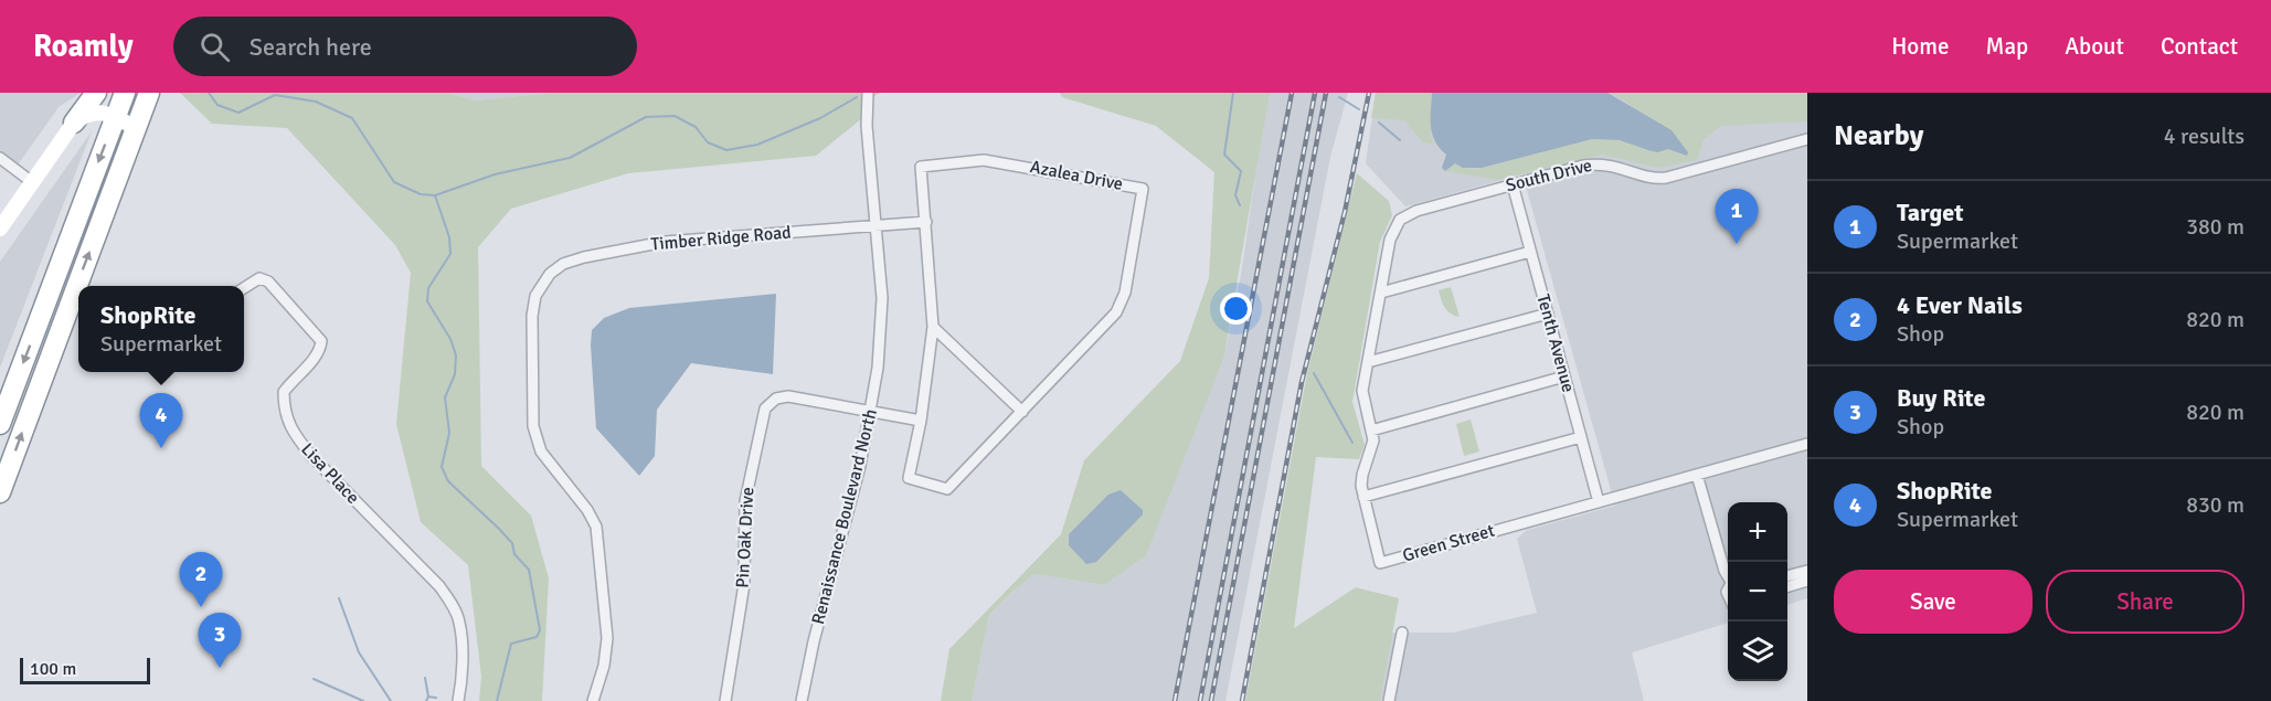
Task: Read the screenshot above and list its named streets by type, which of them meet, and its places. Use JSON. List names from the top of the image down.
{
  "streets": {
    "street": [
      "Azalea Drive",
      "South Drive",
      "Timber Ridge Road",
      "Tenth Avenue",
      "Lisa Place",
      "Renaissance Boulevard North",
      "Pin Oak Drive",
      "Green Street"
    ]
  },
  "crossings": [
    ["South Drive", "Tenth Avenue"],
    ["South Drive", "Green Street"],
    ["Timber Ridge Road", "Renaissance Boulevard North"],
    ["Tenth Avenue", "Green Street"],
    ["Renaissance Boulevard North", "Pin Oak Drive"]
  ],
  "scale_bar": "100 m",
  "page": {
    "header": "Roamly",
    "search": "Search here",
    "nav": [
      "Home",
      "Map",
      "About",
      "Contact"
    ],
    "heading": ["Nearby", "4 results"],
    "list": [
      {
        "mark": "1",
        "name": "Target",
        "note": "Supermarket",
        "value": "380 m"
      },
      {
        "mark": "2",
        "name": "4 Ever Nails",
        "note": "Shop",
        "value": "820 m"
      },
      {
        "mark": "3",
        "name": "Buy Rite",
        "note": "Shop",
        "value": "820 m"
      },
      {
        "mark": "4",
        "name": "ShopRite",
        "note": "Supermarket",
        "value": "830 m"
      }
    ],
    "pins": [
      "1",
      "4",
      "2",
      "3"
    ],
    "popup": ["ShopRite", "Supermarket"],
    "map_buttons": ["+", "−"],
    "buttons": ["Save", "Share"],
    "scale": "100 m"
  }
}
